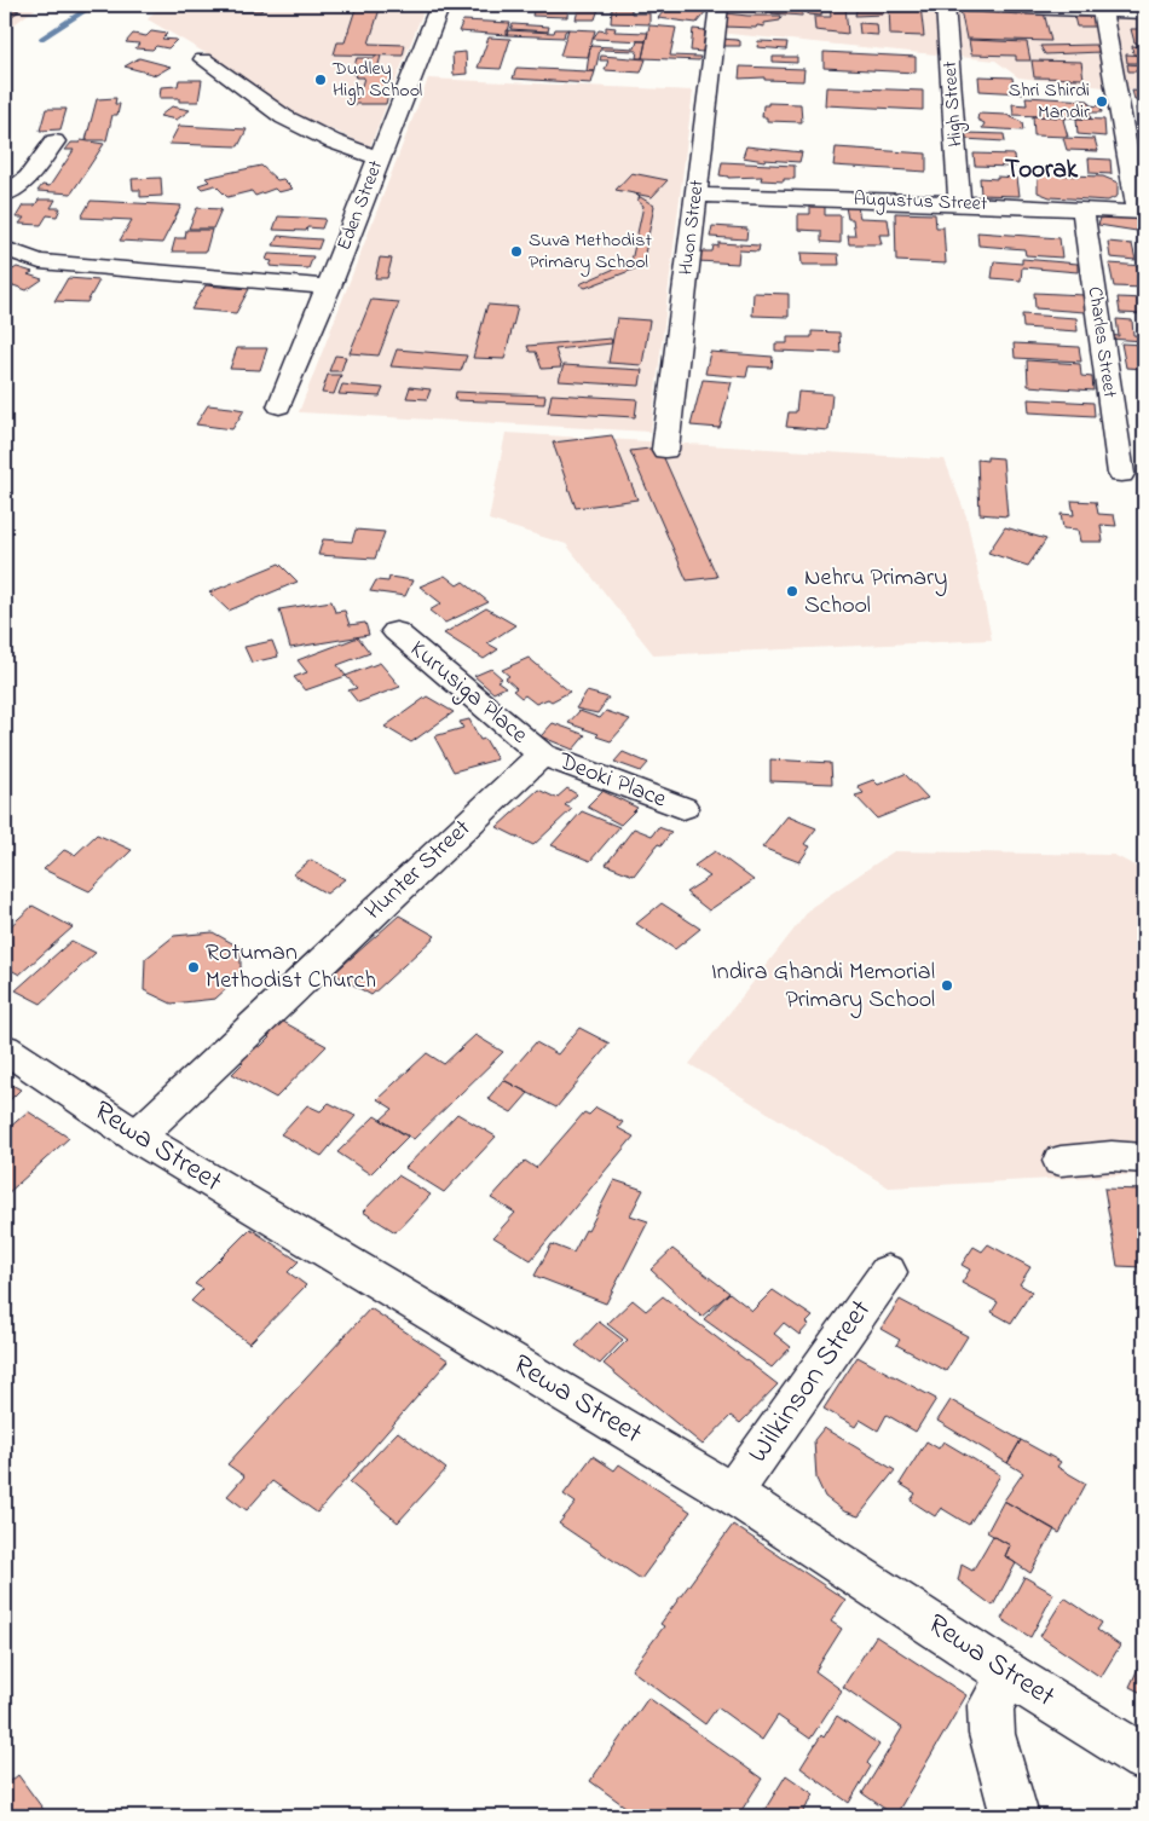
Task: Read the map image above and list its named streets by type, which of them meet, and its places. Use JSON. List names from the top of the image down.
{
  "streets": {
    "street": [
      "High Street",
      "Augustus Street",
      "Eden Street",
      "Huon Street",
      "Charles Street",
      "Kurusiga Place",
      "Deoki Place",
      "Hunter Street",
      "Rewa Street",
      "Wilkinson Street"
    ]
  },
  "crossings": [
    ["High Street", "Augustus Street"],
    ["Augustus Street", "Huon Street"],
    ["Augustus Street", "Charles Street"],
    ["Kurusiga Place", "Deoki Place"],
    ["Kurusiga Place", "Hunter Street"],
    ["Deoki Place", "Hunter Street"],
    ["Hunter Street", "Rewa Street"],
    ["Rewa Street", "Wilkinson Street"]
  ],
  "districts": ["Toorak"],
  "places": [
    "Dudley High School",
    "Shri Shirdi Mandir",
    "Suva Methodist Primary School",
    "Nehru Primary School",
    "Rotuman Methodist Church",
    "Indira Ghandi Memorial Primary School"
  ]
}
